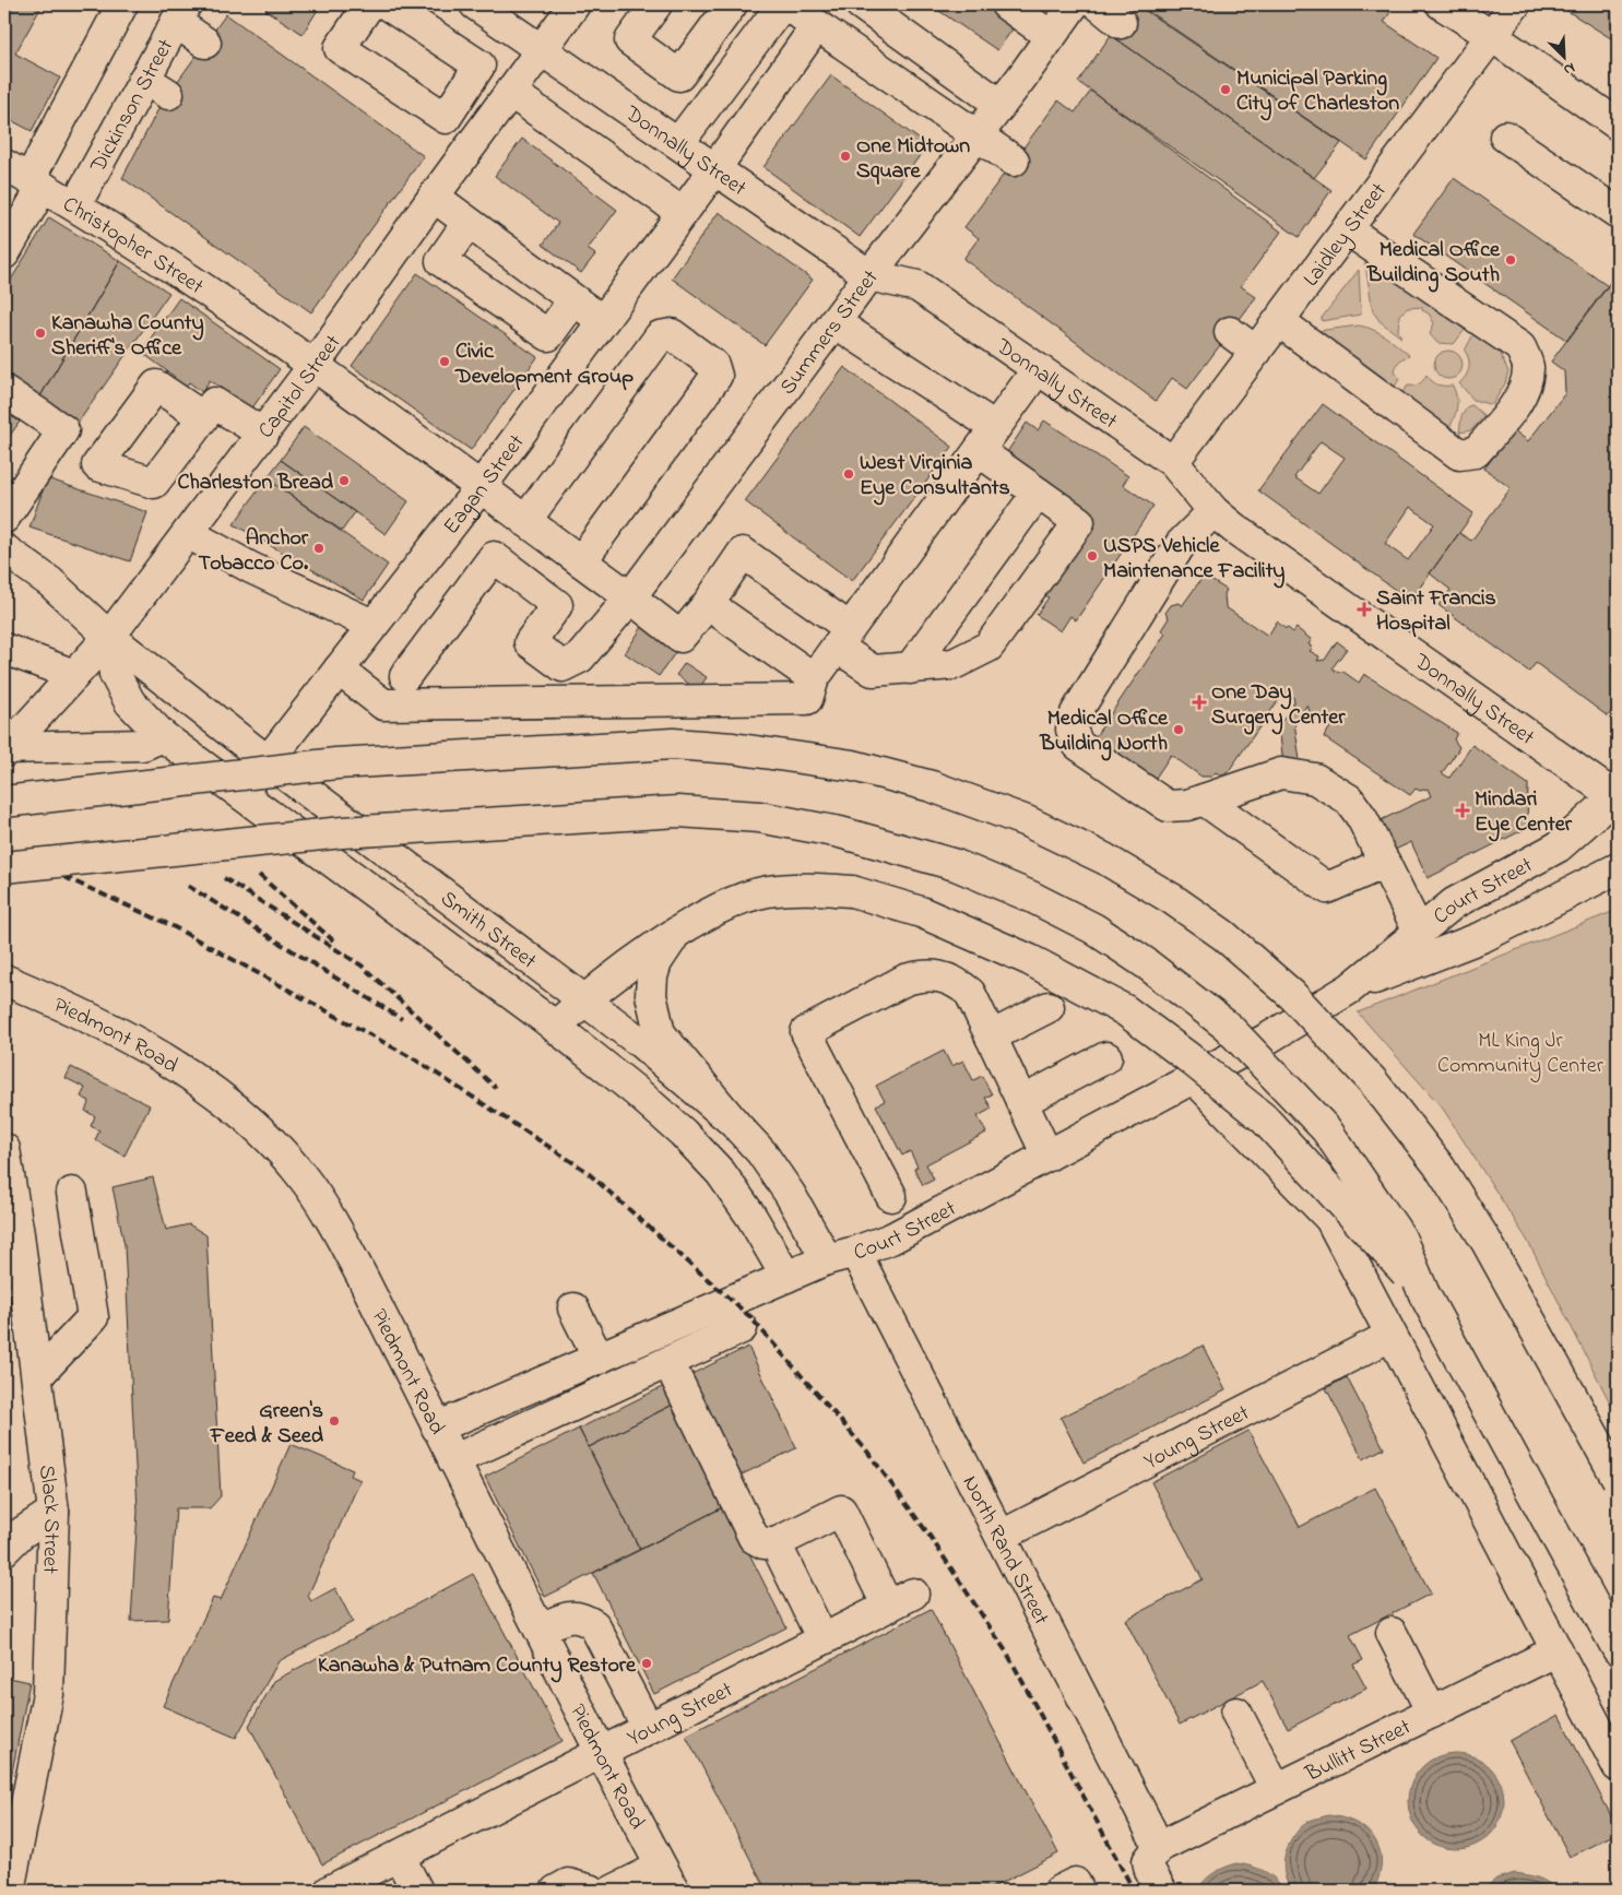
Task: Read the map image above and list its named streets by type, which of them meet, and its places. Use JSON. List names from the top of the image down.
{
  "streets": {
    "main road": [
      "Dickinson Street",
      "Donnally Street",
      "Laidley Street",
      "Christopher Street",
      "Summers Street",
      "Capitol Street",
      "Eagan Street",
      "Court Street",
      "Smith Street",
      "Piedmont Road",
      "Young Street",
      "Slack Street",
      "North Rand Street",
      "Bullitt Street"
    ]
  },
  "crossings": [
    ["Dickinson Street", "Christopher Street"],
    ["Donnally Street", "Laidley Street"],
    ["Donnally Street", "Summers Street"],
    ["Donnally Street", "Capitol Street"],
    ["Donnally Street", "Eagan Street"],
    ["Donnally Street", "Court Street"],
    ["Christopher Street", "Summers Street"],
    ["Christopher Street", "Capitol Street"],
    ["Christopher Street", "Eagan Street"],
    ["Capitol Street", "Smith Street"],
    ["Eagan Street", "Smith Street"],
    ["Court Street", "Smith Street"],
    ["Court Street", "Piedmont Road"],
    ["Court Street", "North Rand Street"],
    ["Piedmont Road", "Young Street"],
    ["Young Street", "North Rand Street"],
    ["North Rand Street", "Bullitt Street"]
  ],
  "parks": ["ML King Jr Community Center"],
  "places": {
    "other": [
      "Municipal Parking City of Charleston",
      "One Midtown Square",
      "Medical Office Building South",
      "Kanawha County Sheriff's Office",
      "Civic Development Group",
      "West Virginia Eye Consultants",
      "Charleston Bread",
      "Anchor Tobacco Co.",
      "USPS Vehicle Maintenance Facility",
      "Medical Office Building North",
      "Green's Feed & Seed",
      "Kanawha & Putnam County Restore"
    ],
    "health": ["Saint Francis Hospital", "One Day Surgery Center", "Mindari Eye Center"]
  },
  "north": "bottom right"
}
